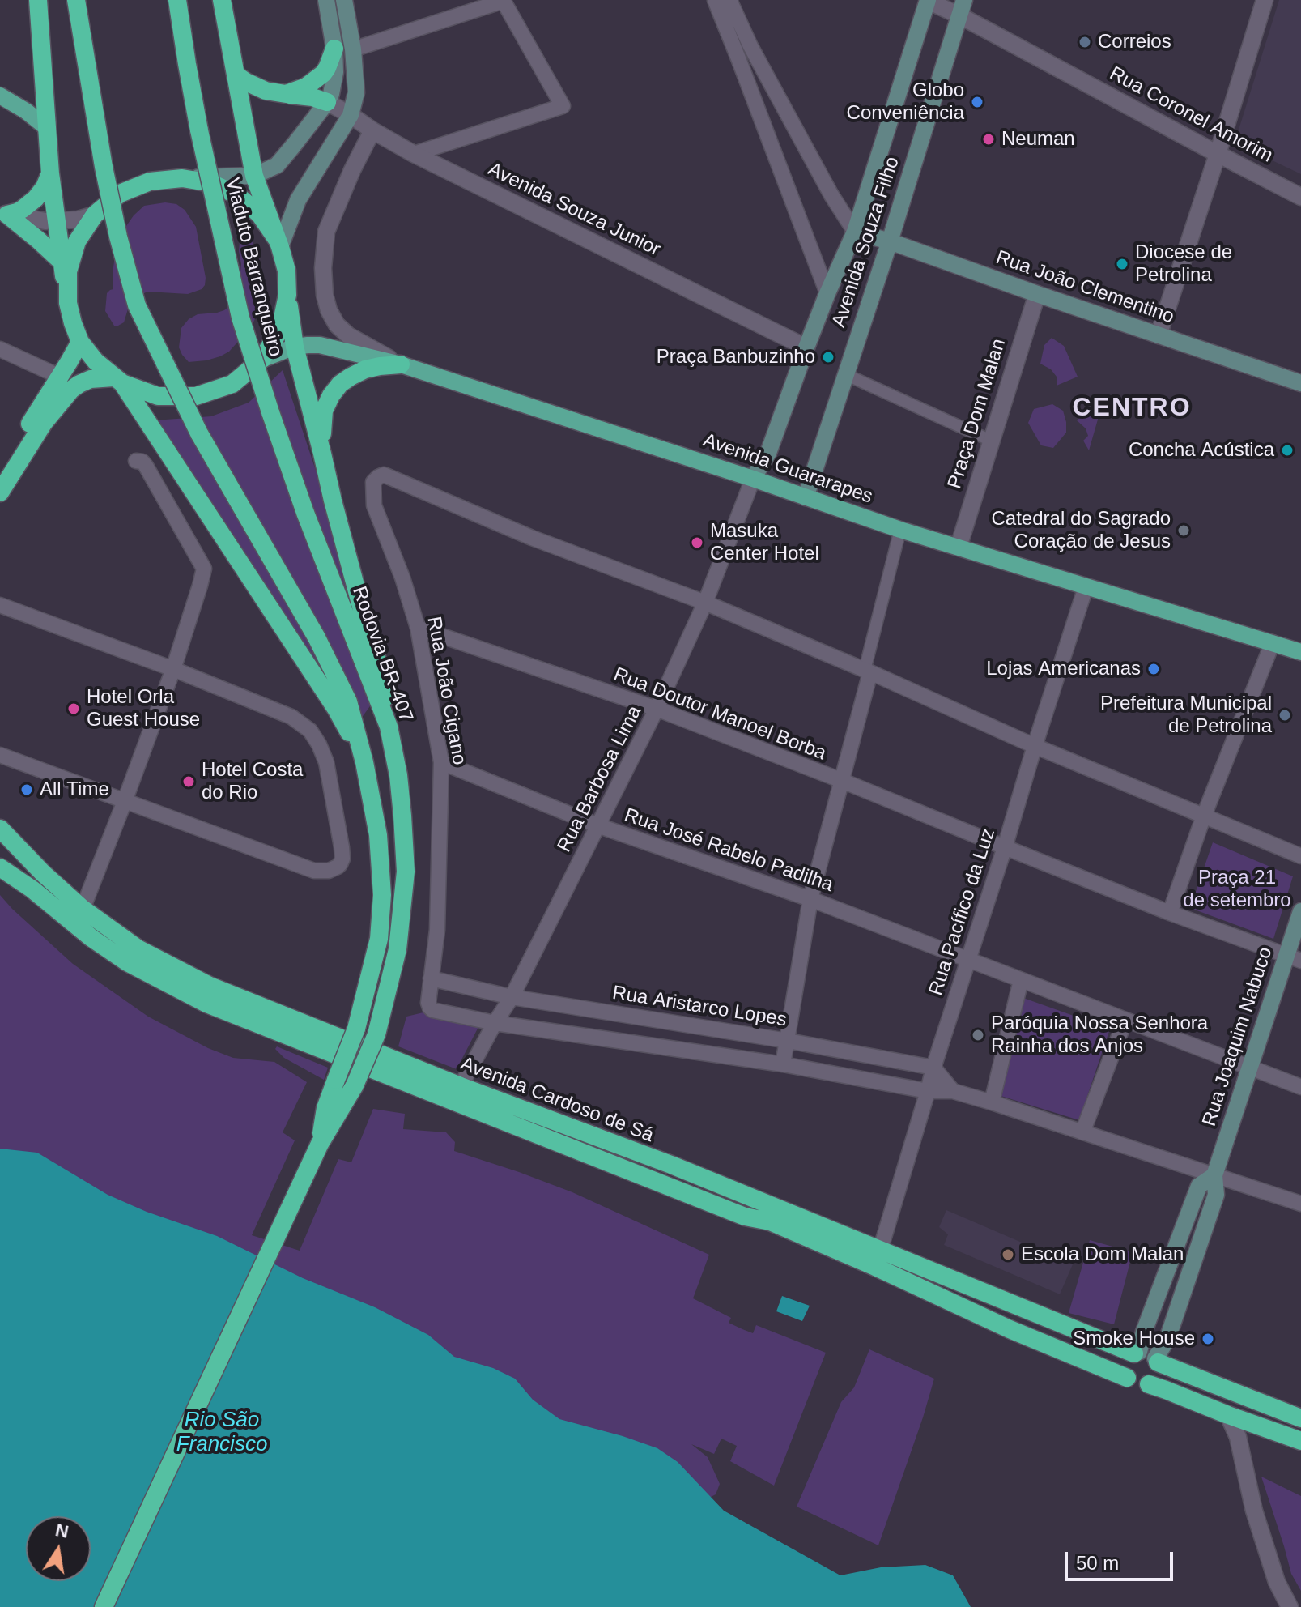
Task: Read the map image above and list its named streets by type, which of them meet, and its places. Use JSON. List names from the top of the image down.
{
  "streets": {
    "highway": ["Viaduto Barranqueiro", "Rodovia BR-407", "Avenida Cardoso de Sá"],
    "main road": [
      "Avenida Souza Filho",
      "Rua João Clementino",
      "Avenida Guararapes",
      "Rua Joaquim Nabuco"
    ],
    "street": [
      "Rua Coronel Amorim",
      "Avenida Souza Junior",
      "Praça Dom Malan",
      "Rua João Cigano",
      "Rua Doutor Manoel Borba",
      "Rua Barbosa Lima",
      "Rua José Rabelo Padilha",
      "Rua Pacífico da Luz",
      "Rua Aristarco Lopes"
    ]
  },
  "crossings": [
    ["Rua Coronel Amorim", "Avenida Souza Filho"],
    ["Avenida Souza Junior", "Avenida Souza Filho"],
    ["Avenida Souza Filho", "Rua João Clementino"],
    ["Avenida Souza Filho", "Avenida Guararapes"],
    ["Avenida Souza Filho", "Rua Barbosa Lima"],
    ["Viaduto Barranqueiro", "Rodovia BR-407"],
    ["Rua João Clementino", "Praça Dom Malan"],
    ["Praça Dom Malan", "Avenida Guararapes"],
    ["Avenida Guararapes", "Rua Barbosa Lima"],
    ["Avenida Guararapes", "Rua Pacífico da Luz"],
    ["Rua João Cigano", "Rua Doutor Manoel Borba"],
    ["Rua João Cigano", "Rua Barbosa Lima"],
    ["Rua João Cigano", "Rua José Rabelo Padilha"],
    ["Rua João Cigano", "Rua Aristarco Lopes"],
    ["Rua Doutor Manoel Borba", "Rua Barbosa Lima"],
    ["Rua Doutor Manoel Borba", "Rua Pacífico da Luz"],
    ["Rua Doutor Manoel Borba", "Rua Joaquim Nabuco"],
    ["Rua Barbosa Lima", "Rua José Rabelo Padilha"],
    ["Rua Barbosa Lima", "Rua Aristarco Lopes"],
    ["Rua Barbosa Lima", "Avenida Cardoso de Sá"],
    ["Rua José Rabelo Padilha", "Rua Pacífico da Luz"],
    ["Rua José Rabelo Padilha", "Rua Joaquim Nabuco"],
    ["Rua Pacífico da Luz", "Rua Aristarco Lopes"],
    ["Rua Pacífico da Luz", "Avenida Cardoso de Sá"],
    ["Rua Joaquim Nabuco", "Avenida Cardoso de Sá"]
  ],
  "districts": ["CENTRO"],
  "water": ["Rio São Francisco"],
  "parks": ["Praça 21 de setembro"],
  "places": [
    "Correios",
    "Globo Conveniência",
    "Neuman",
    "Diocese de Petrolina",
    "Praça Banbuzinho",
    "Concha Acústica",
    "Catedral do Sagrado Coração de Jesus",
    "Masuka Center Hotel",
    "Lojas Americanas",
    "Hotel Orla Guest House",
    "Prefeitura Municipal de Petrolina",
    "Hotel Costa do Rio",
    "All Time",
    "Paróquia Nossa Senhora Rainha dos Anjos",
    "Escola Dom Malan",
    "Smoke House"
  ],
  "scale_bar": "50 m",
  "north": "top"
}
